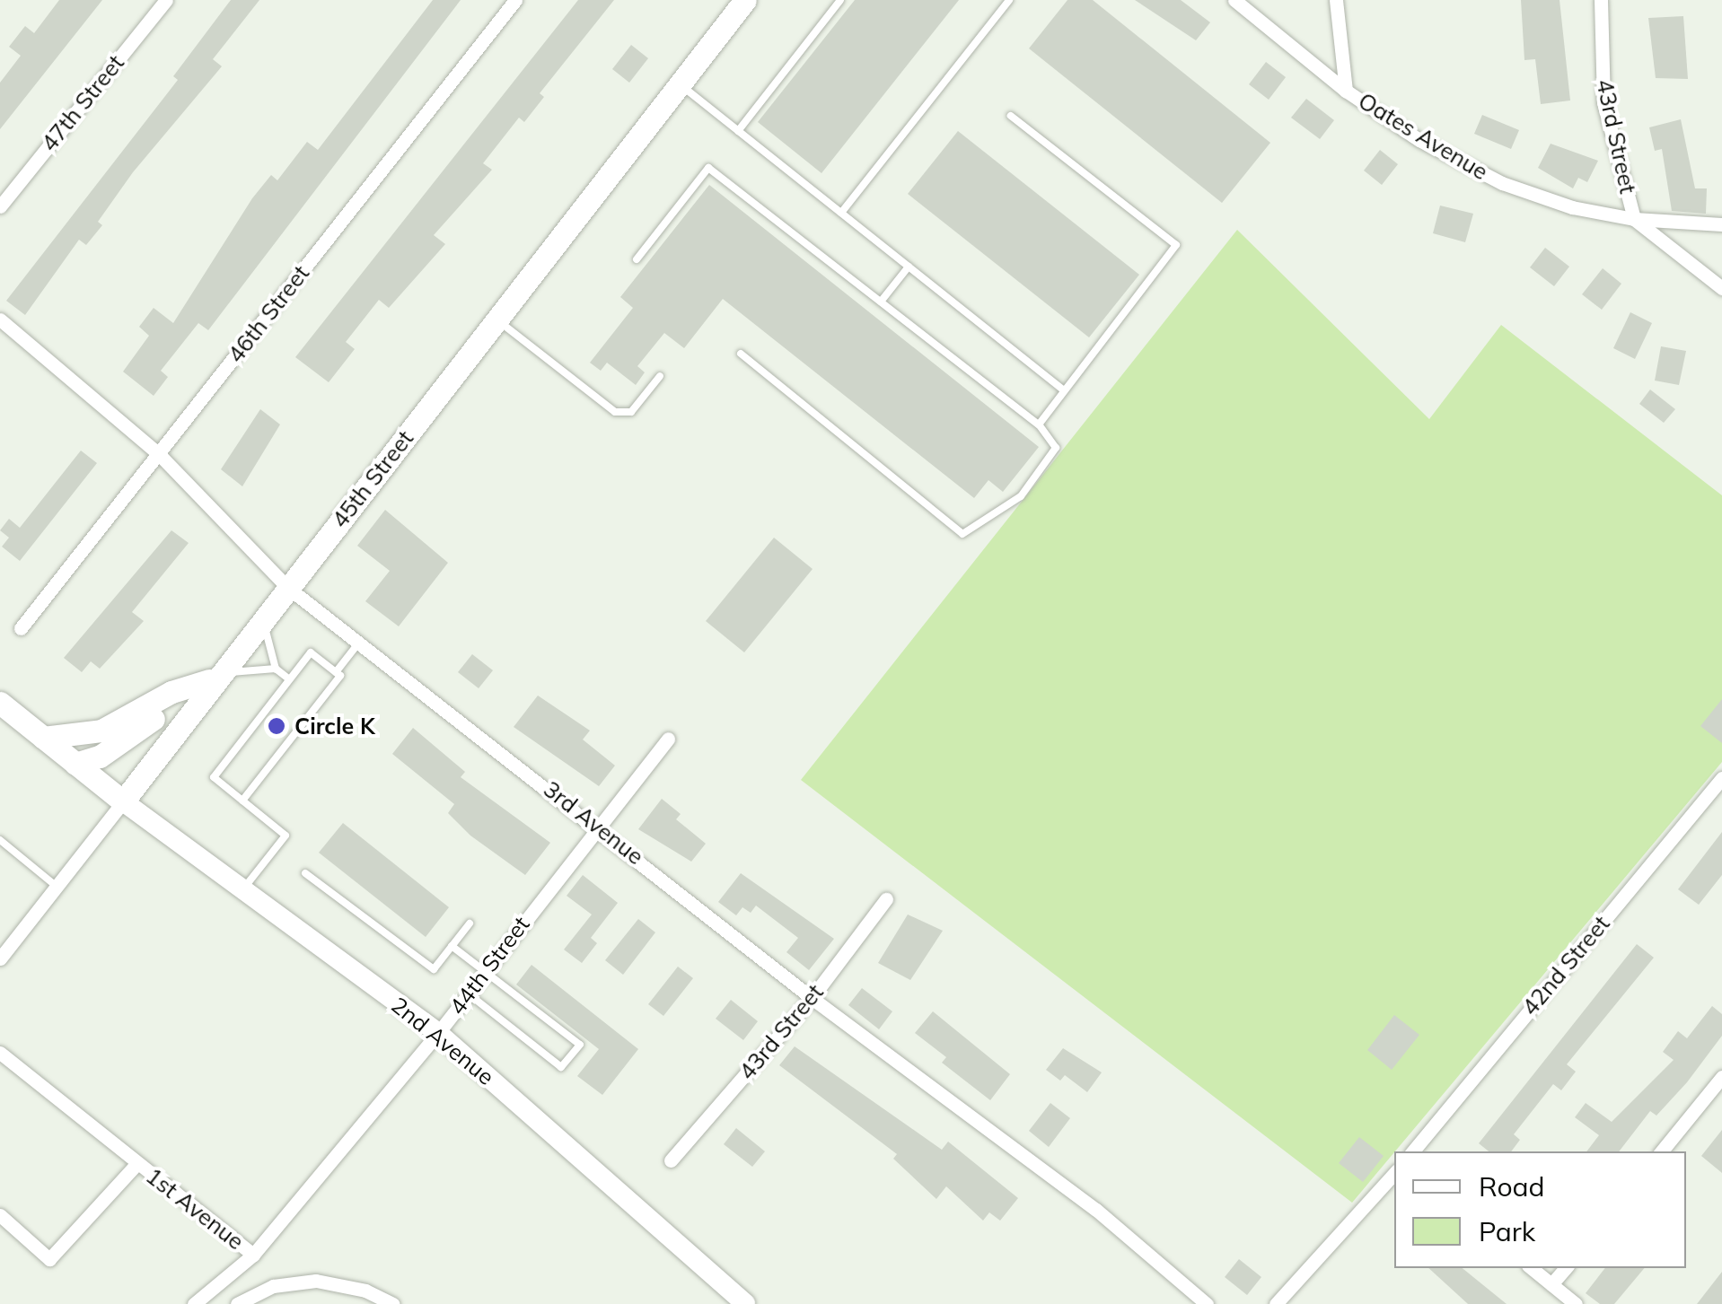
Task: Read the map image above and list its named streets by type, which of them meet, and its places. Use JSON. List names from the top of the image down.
{
  "streets": {
    "main road": ["45th Street", "2nd Avenue"],
    "street": [
      "47th Street",
      "Oates Avenue",
      "43rd Street",
      "46th Street",
      "3rd Avenue",
      "44th Street",
      "42nd Street",
      "1st Avenue"
    ]
  },
  "crossings": [
    ["Oates Avenue", "43rd Street"],
    ["43rd Street", "3rd Avenue"],
    ["46th Street", "3rd Avenue"],
    ["45th Street", "3rd Avenue"],
    ["45th Street", "2nd Avenue"],
    ["3rd Avenue", "44th Street"],
    ["44th Street", "2nd Avenue"],
    ["44th Street", "1st Avenue"]
  ],
  "places": ["Circle K"],
  "legend": ["Road", "Park"]
}
